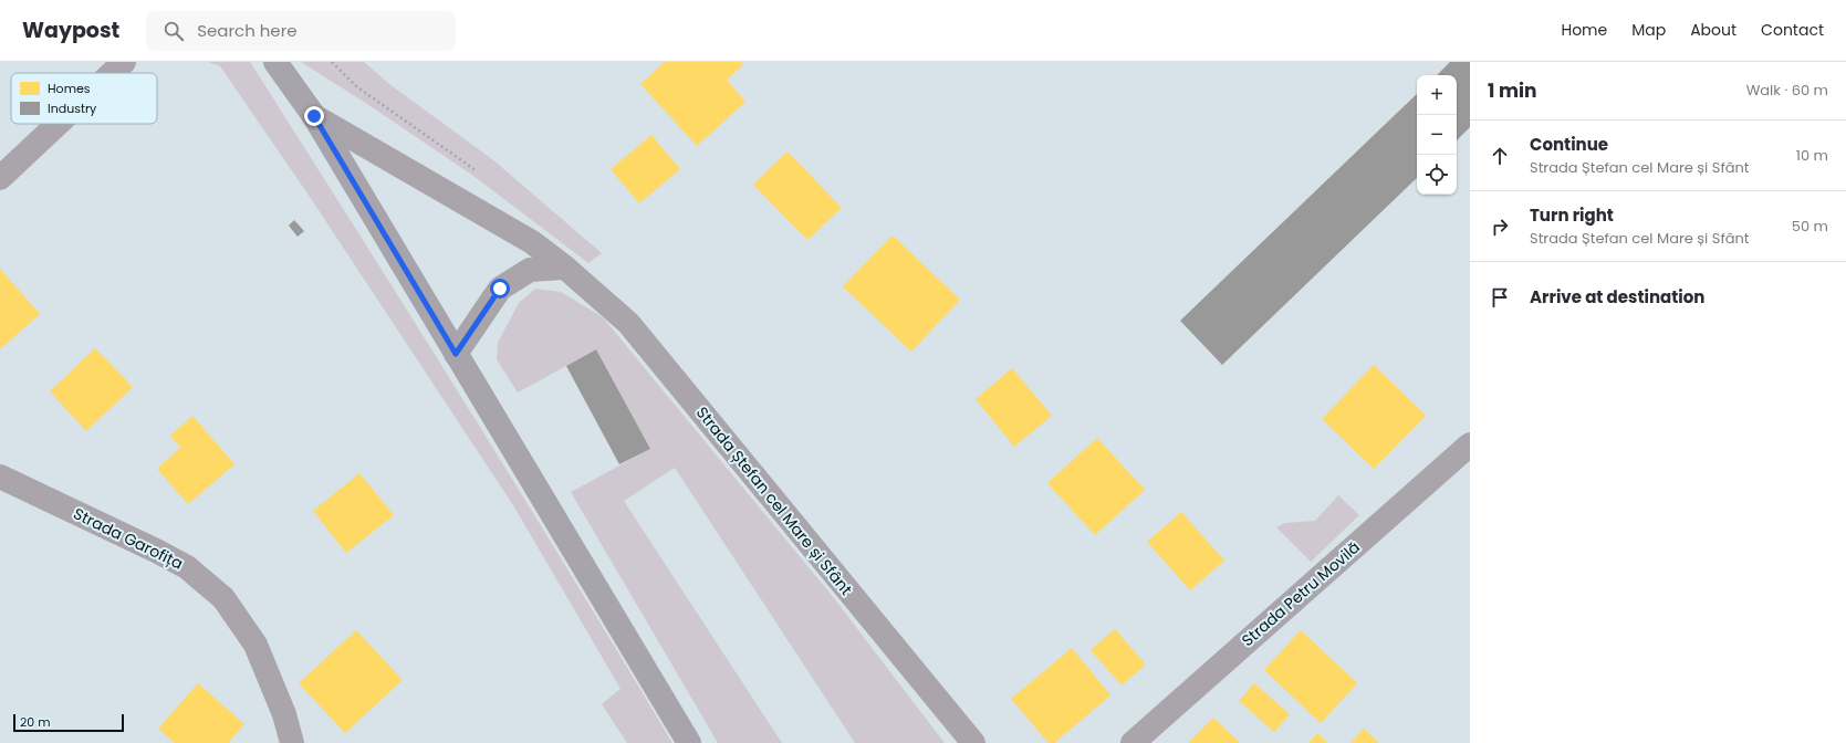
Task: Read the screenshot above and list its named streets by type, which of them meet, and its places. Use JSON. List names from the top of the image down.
{
  "streets": {
    "main road": ["Strada Ștefan cel Mare și Sfânt"],
    "street": ["Strada Garofița", "Strada Petru Movilă"]
  },
  "legend": ["Homes", "Industry"],
  "scale_bar": "20 m",
  "page": {
    "header": "Waypost",
    "search": "Search here",
    "nav": [
      "Home",
      "Map",
      "About",
      "Contact"
    ],
    "heading": ["1 min", "Walk · 60 m"],
    "map_buttons": ["+", "−"],
    "list": [
      ["Continue", "Strada Ștefan cel Mare și Sfânt", "10 m"],
      ["Turn right", "Strada Ștefan cel Mare și Sfânt", "50 m"],
      "Arrive at destination"
    ],
    "scale": "20 m"
  }
}
